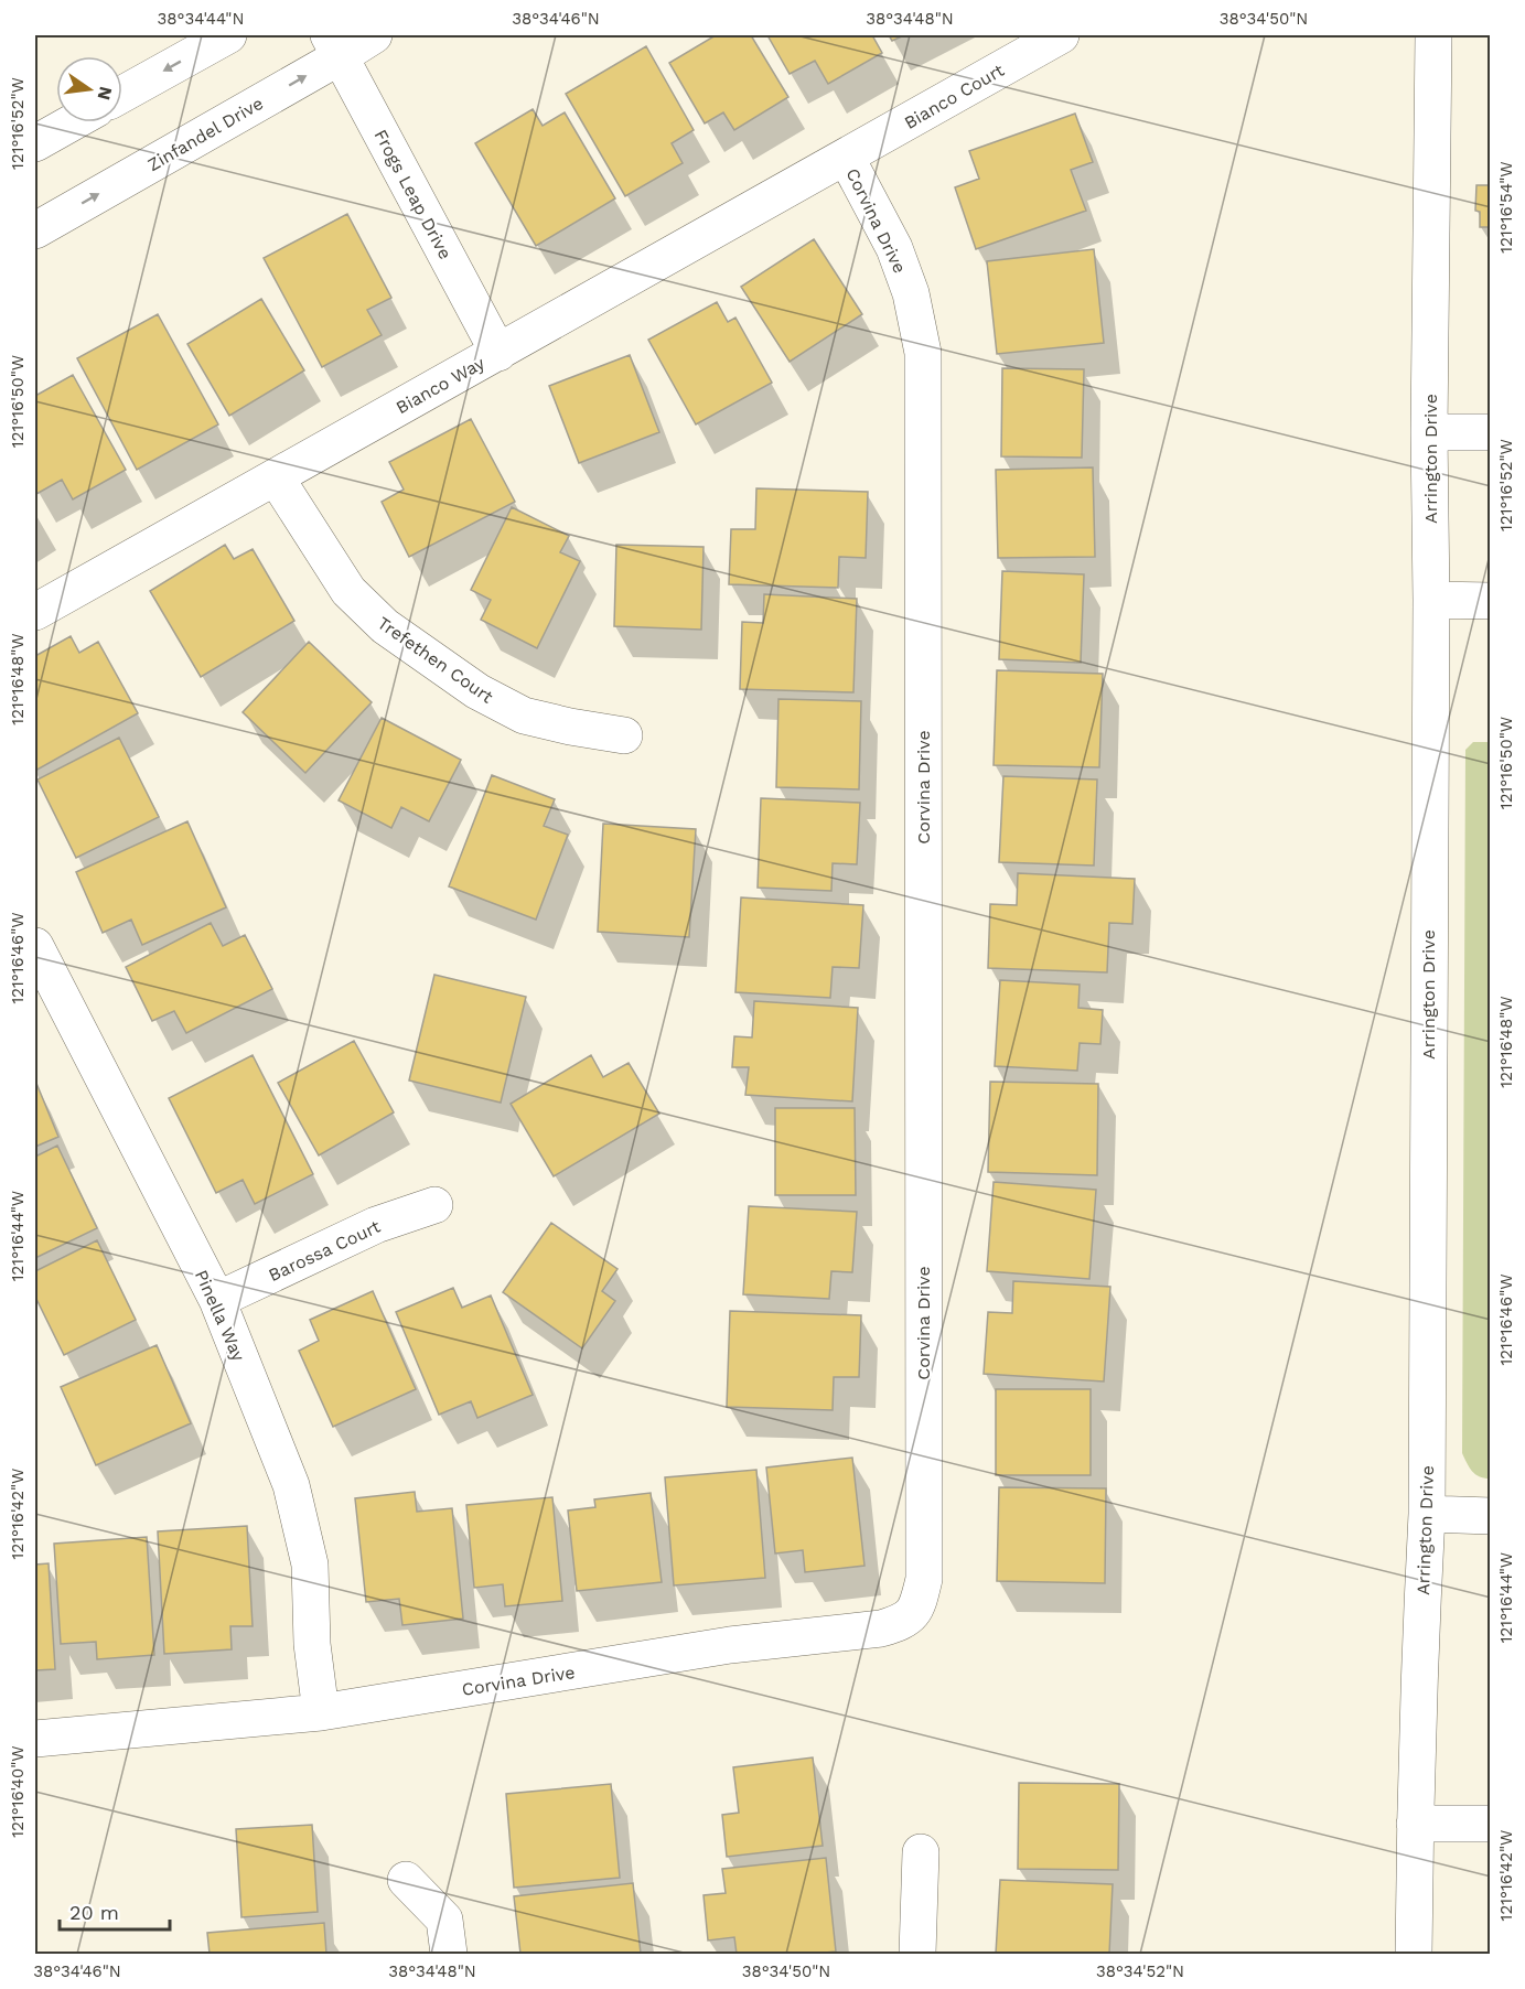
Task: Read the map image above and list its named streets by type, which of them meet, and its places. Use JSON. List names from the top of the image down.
{
  "streets": {
    "street": [
      "Bianco Court",
      "Zinfandel Drive",
      "Frogs Leap Drive",
      "Corvina Drive",
      "Bianco Way",
      "Arrington Drive",
      "Trefethen Court",
      "Barossa Court",
      "Pinella Way"
    ]
  },
  "crossings": [
    ["Bianco Court", "Corvina Drive"],
    ["Bianco Court", "Bianco Way"],
    ["Zinfandel Drive", "Frogs Leap Drive"],
    ["Frogs Leap Drive", "Bianco Way"],
    ["Corvina Drive", "Bianco Way"],
    ["Corvina Drive", "Pinella Way"],
    ["Bianco Way", "Trefethen Court"],
    ["Barossa Court", "Pinella Way"]
  ],
  "scale_bar": "20 m",
  "north": "right",
  "coordinates": [
    "38°34'44\"N",
    "38°34'46\"N",
    "38°34'48\"N",
    "38°34'50\"N",
    "121°16'52\"W",
    "121°16'54\"W",
    "121°16'50\"W",
    "121°16'48\"W",
    "121°16'46\"W",
    "121°16'44\"W",
    "121°16'42\"W",
    "121°16'40\"W",
    "38°34'52\"N"
  ]
}
